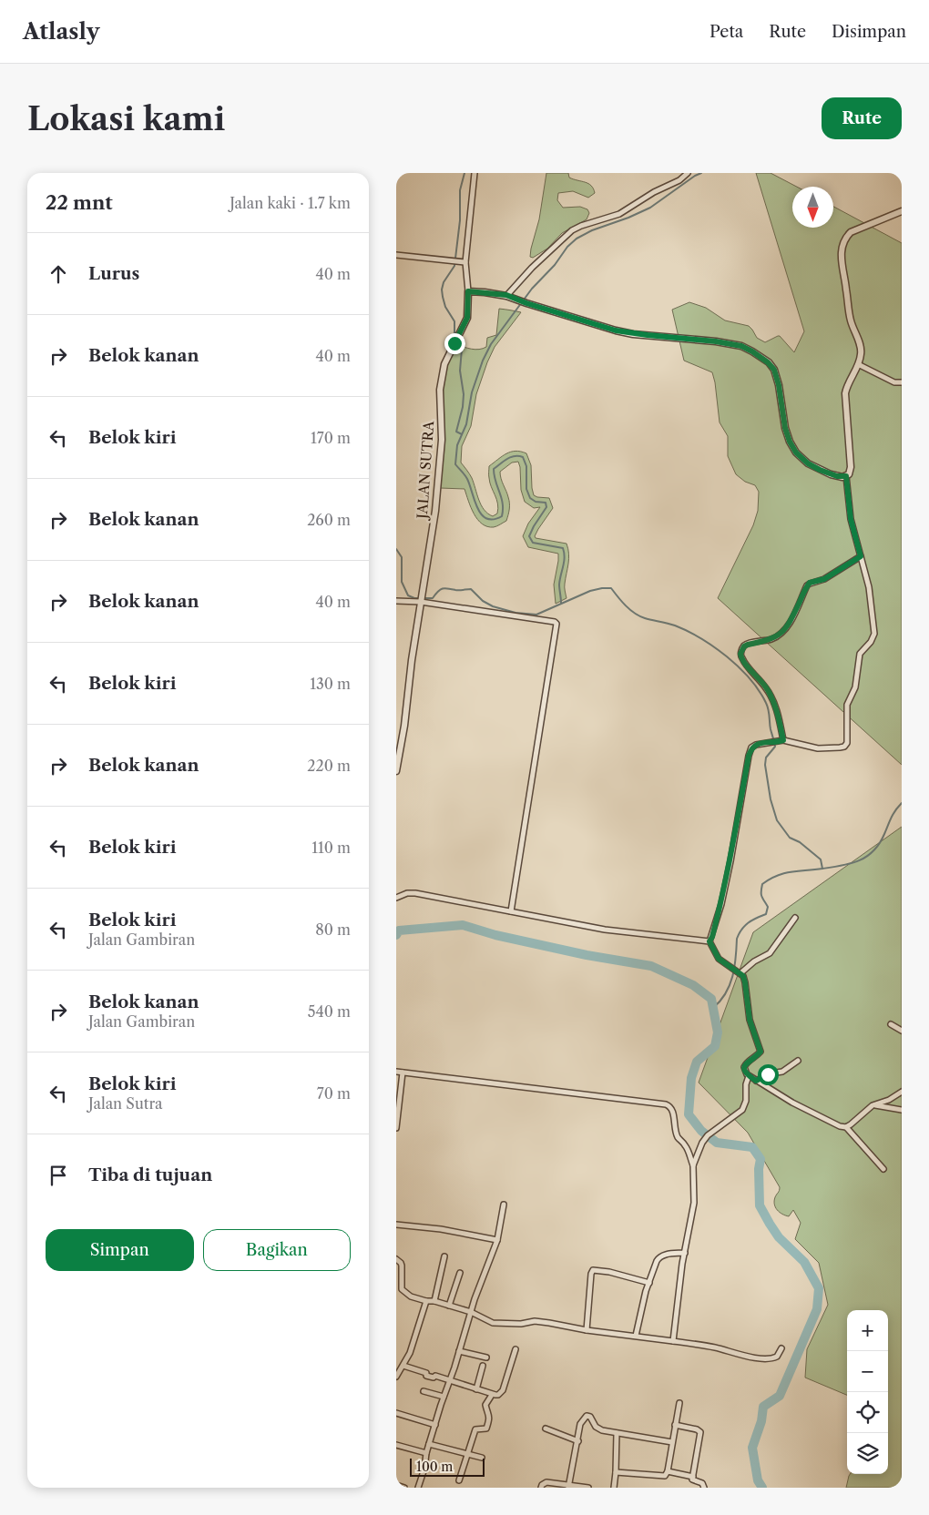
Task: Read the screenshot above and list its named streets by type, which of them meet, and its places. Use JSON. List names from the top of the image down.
{
  "streets": {
    "street": ["JALAN SUTRA"]
  },
  "scale_bar": "100 m",
  "north": "bottom",
  "page": {
    "header": "Atlasly",
    "nav": ["Peta", "Rute", "Disimpan"],
    "buttons": [
      "Rute",
      ["Simpan", "Bagikan"]
    ],
    "title": "Lokasi kami",
    "heading": ["22 mnt", "Jalan kaki · 1.7 km"],
    "list": [
      ["Lurus", "40 m"],
      ["Belok kanan", "40 m"],
      ["Belok kiri", "170 m"],
      ["Belok kanan", "260 m"],
      ["Belok kanan", "40 m"],
      ["Belok kiri", "130 m"],
      ["Belok kanan", "220 m"],
      ["Belok kiri", "110 m"],
      ["Belok kiri", "Jalan Gambiran", "80 m"],
      ["Belok kanan", "Jalan Gambiran", "540 m"],
      ["Belok kiri", "Jalan Sutra", "70 m"],
      "Tiba di tujuan"
    ],
    "map_buttons": ["+", "−"],
    "scale": "100 m"
  }
}
